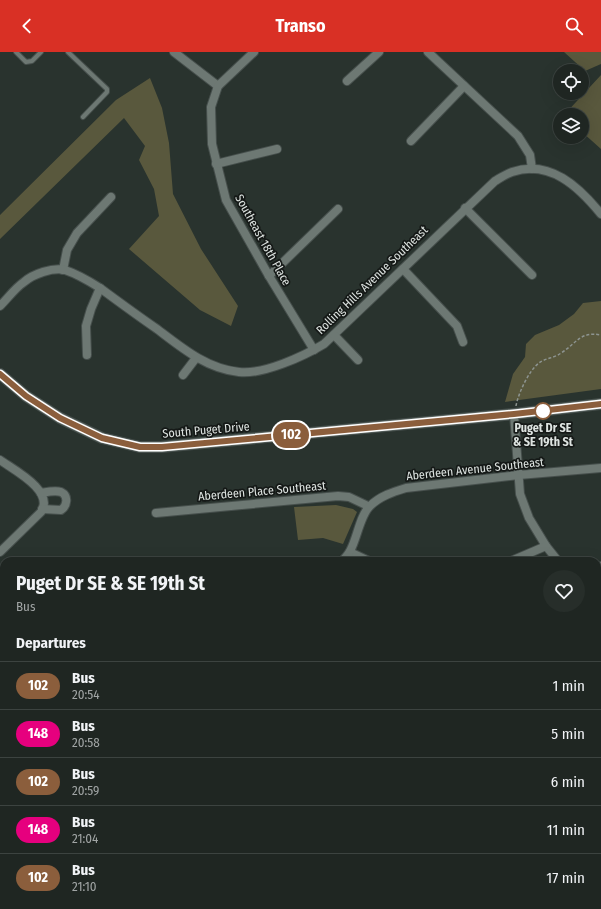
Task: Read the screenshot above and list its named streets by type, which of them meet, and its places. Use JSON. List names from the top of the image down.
{
  "streets": {
    "street": [
      "Southeast 18th Place",
      "Rolling Hills Avenue Southeast",
      "South Puget Drive",
      "Aberdeen Avenue Southeast",
      "Aberdeen Place Southeast"
    ]
  },
  "crossings": [
    ["Southeast 18th Place", "Rolling Hills Avenue Southeast"],
    ["Aberdeen Avenue Southeast", "Aberdeen Place Southeast"]
  ],
  "places": ["Puget Dr SE & SE 19th St"],
  "lines": ["bus line 102"],
  "page": {
    "header": "Transo",
    "on_map": "102",
    "heading": [
      ["Puget Dr SE & SE 19th St", "Bus"],
      "Departures"
    ],
    "list": [
      {
        "mark": "102",
        "name": "Bus",
        "note": "20:54",
        "value": "1 min"
      },
      {
        "mark": "148",
        "name": "Bus",
        "note": "20:58",
        "value": "5 min"
      },
      {
        "mark": "102",
        "name": "Bus",
        "note": "20:59",
        "value": "6 min"
      },
      {
        "mark": "148",
        "name": "Bus",
        "note": "21:04",
        "value": "11 min"
      },
      {
        "mark": "102",
        "name": "Bus",
        "note": "21:10",
        "value": "17 min"
      }
    ]
  }
}
